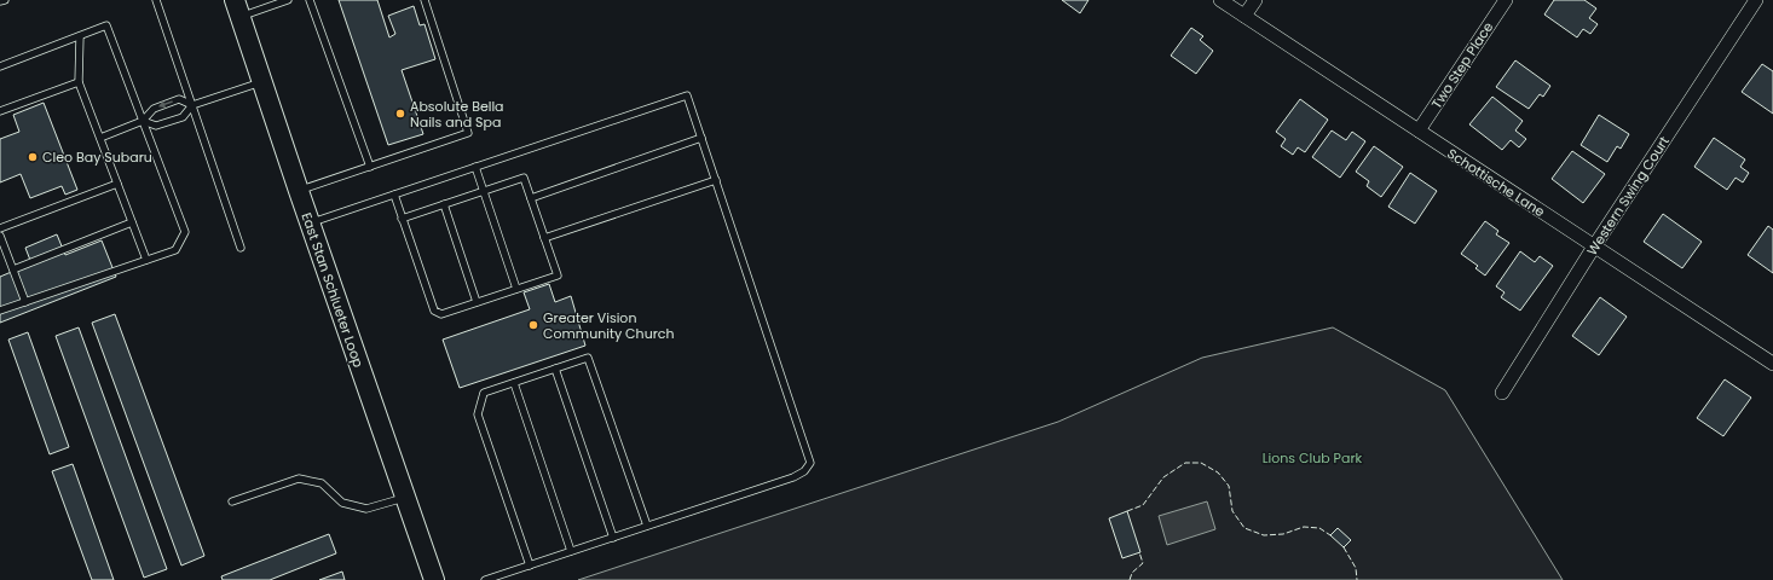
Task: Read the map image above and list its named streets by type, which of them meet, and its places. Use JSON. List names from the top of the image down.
{
  "streets": {
    "main road": ["East Stan Schlueter Loop"],
    "street": ["Two Step Place", "Schottische Lane", "Western Swing Court"]
  },
  "crossings": [
    ["Two Step Place", "Schottische Lane"],
    ["Schottische Lane", "Western Swing Court"]
  ],
  "parks": ["Lions Club Park"],
  "places": ["Absolute Bella Nails and Spa", "Cleo Bay Subaru", "Greater Vision Community Church"]
}
